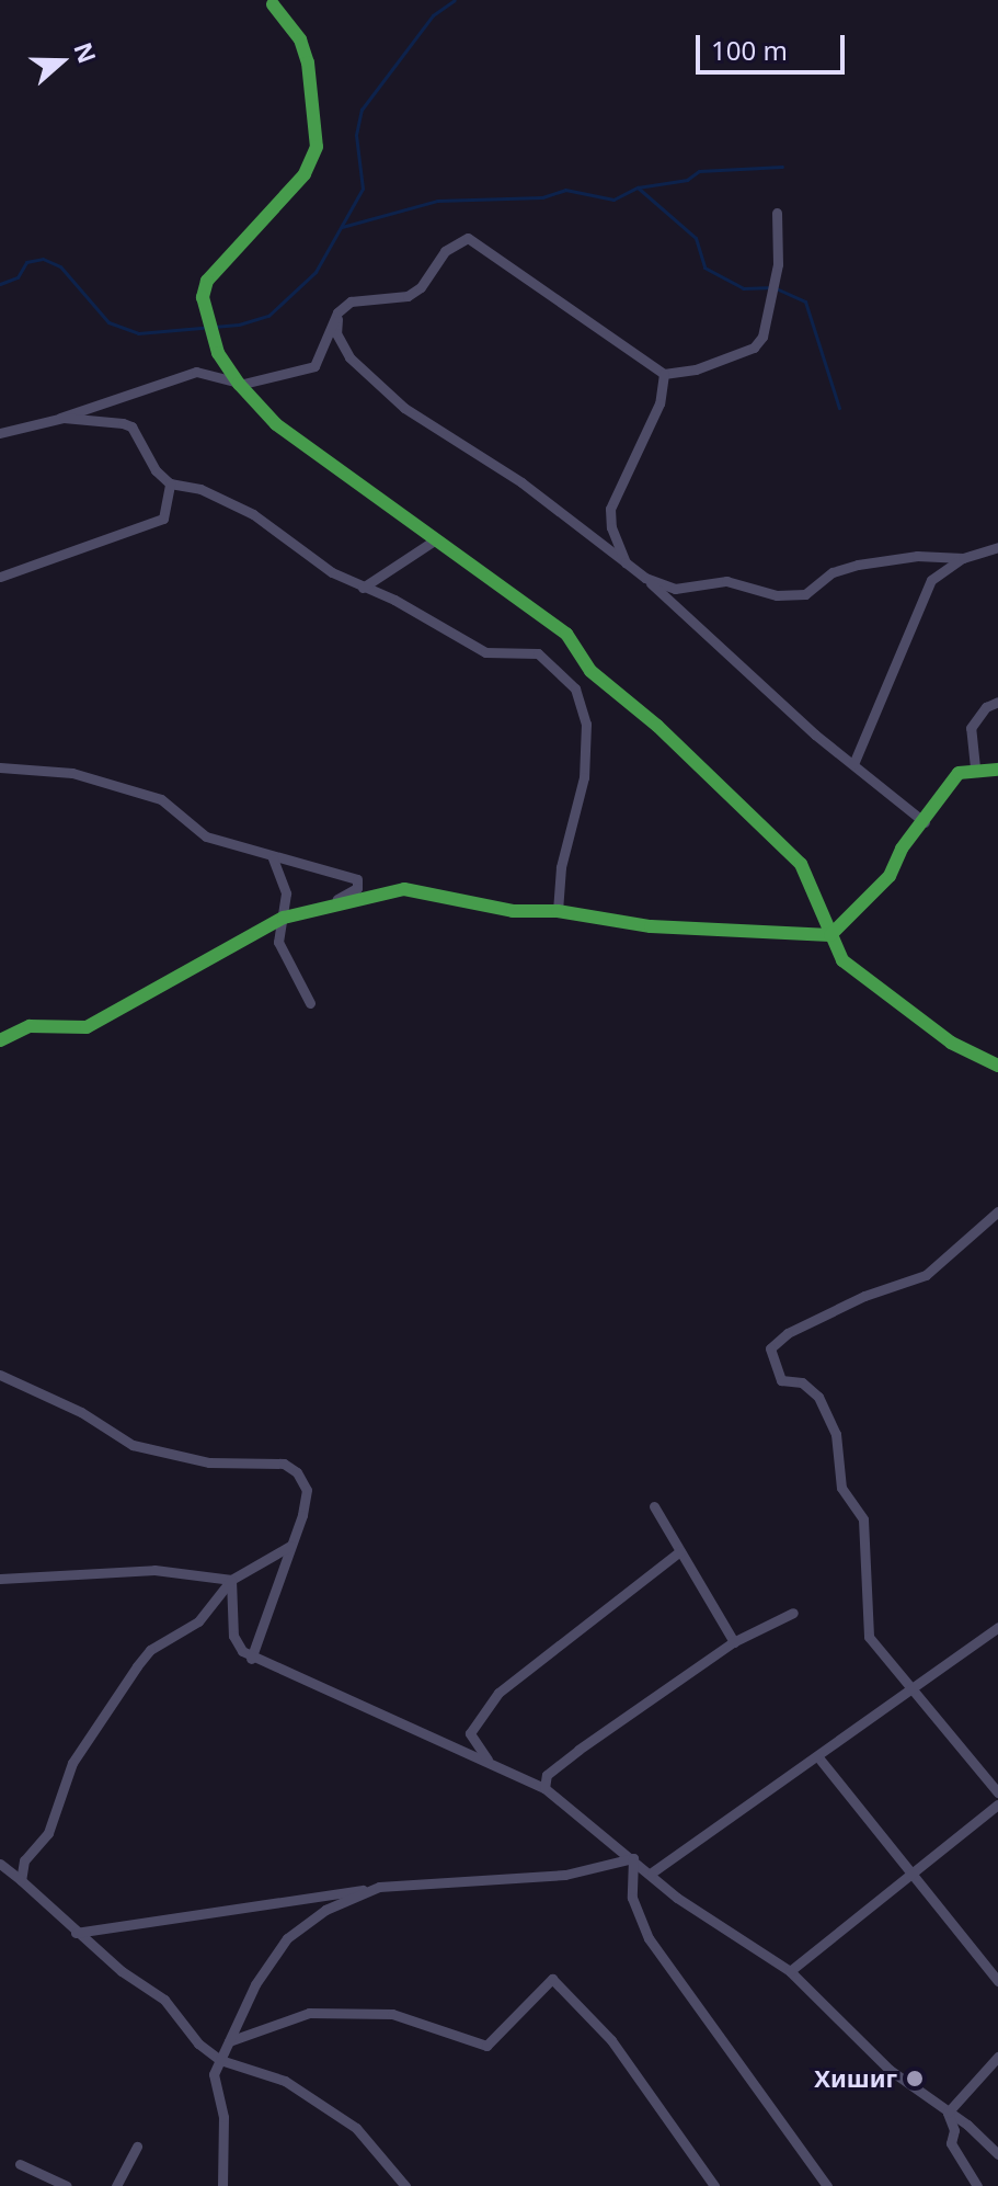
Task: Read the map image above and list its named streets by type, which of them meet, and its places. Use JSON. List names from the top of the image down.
{
  "places": ["Хишиг"],
  "scale_bar": "100 m",
  "north": "right"
}
